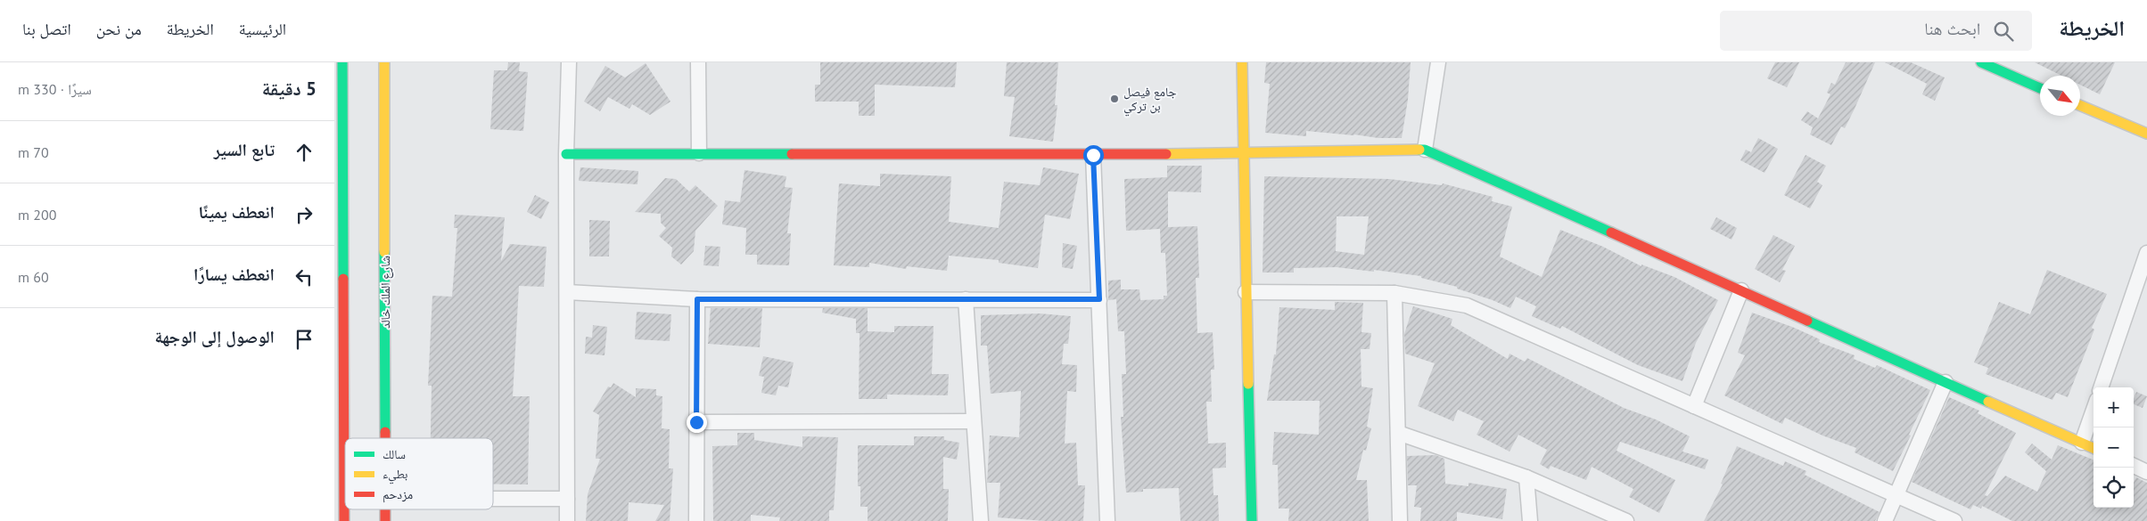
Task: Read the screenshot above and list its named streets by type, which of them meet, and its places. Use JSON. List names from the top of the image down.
{
  "streets": {
    "street": ["شارع الملك خالد"]
  },
  "places": ["جامع فيصل بن تركي"],
  "legend": ["سالك", "بطيء", "مزدحم"],
  "north": "bottom right",
  "page": {
    "header": "الخريطة",
    "search": "ابحث هنا",
    "nav": [
      "الرئيسية",
      "الخريطة",
      "من نحن",
      "اتصل بنا"
    ],
    "heading": ["5 دقيقة", "سيرًا · 330 m"],
    "list": [
      ["تابع السير", "70 m"],
      ["انعطف يمينًا", "200 m"],
      ["انعطف يسارًا", "60 m"],
      "الوصول إلى الوجهة"
    ],
    "map_buttons": ["+", "−"]
  }
}
